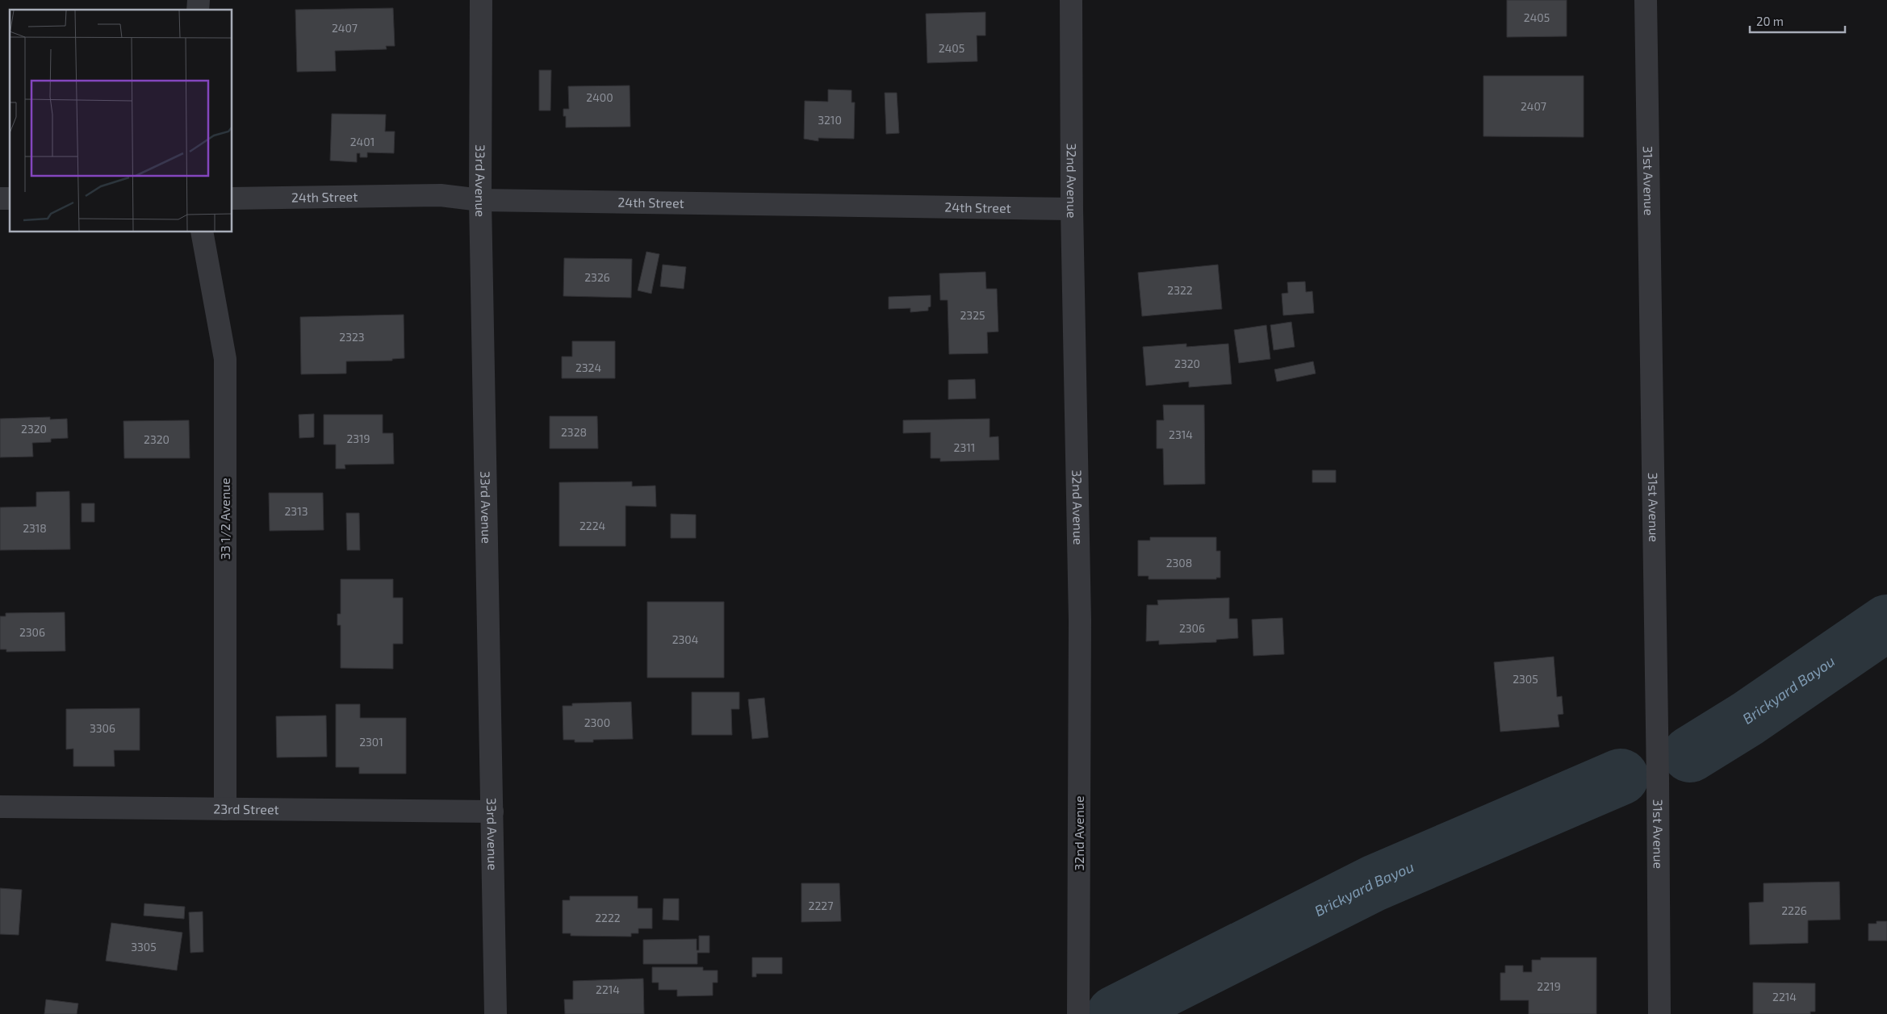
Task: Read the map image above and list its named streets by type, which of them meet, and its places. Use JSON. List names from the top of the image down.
{
  "streets": {
    "street": [
      "33rd Avenue",
      "32nd Avenue",
      "31st Avenue",
      "24th Street",
      "33 1/2 Avenue",
      "23rd Street"
    ]
  },
  "crossings": [
    ["33rd Avenue", "24th Street"],
    ["33rd Avenue", "23rd Street"],
    ["32nd Avenue", "24th Street"],
    ["33 1/2 Avenue", "23rd Street"]
  ],
  "water": ["Brickyard Bayou"],
  "house_numbers": [
    "2405",
    "2407",
    "2405",
    "2400",
    "2407",
    "3210",
    "2401",
    "2326",
    "2322",
    "2325",
    "2323",
    "2320",
    "2324",
    "2320",
    "2328",
    "2314",
    "2319",
    "2320",
    "2311",
    "2313",
    "2224",
    "2318",
    "2308",
    "2306",
    "2306",
    "2304",
    "2305",
    "2300",
    "3306",
    "2301",
    "2227",
    "2226",
    "2222",
    "3305",
    "2219",
    "2214",
    "2214"
  ],
  "scale_bar": "20 m"
}
